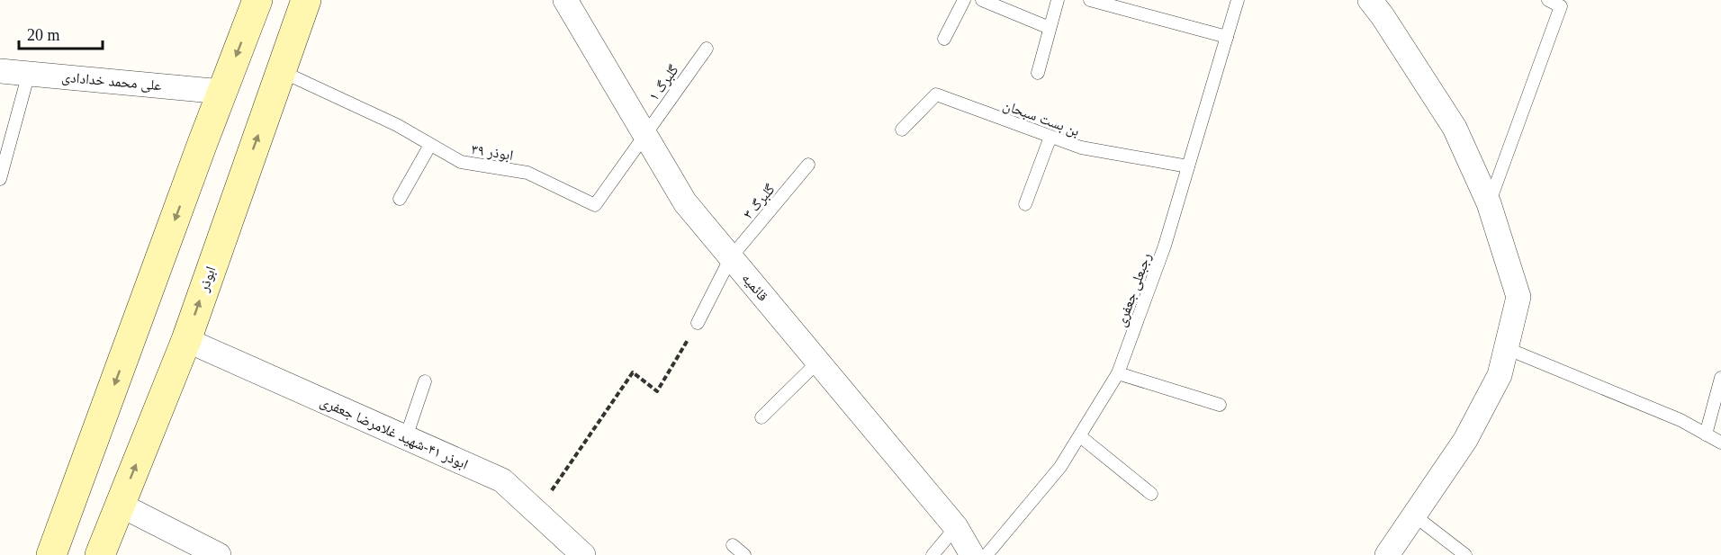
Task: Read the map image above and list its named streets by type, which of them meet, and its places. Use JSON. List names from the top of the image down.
{
  "streets": {
    "main road": ["ابوذر"],
    "street": ["علی محمد خدادادی", "قائمیه", "ابوذر ۴۱-شهید غلامرضا جعفری"],
    "lane": [
      "گلبرگ ۱",
      "بن بست سبحان",
      "ابوذر ۳۹",
      "گلبرگ ۳",
      "رجبعلی جعفری"
    ]
  },
  "crossings": [
    ["گلبرگ ۱", "ابوذر ۳۹"],
    ["گلبرگ ۱", "قائمیه"],
    ["بن بست سبحان", "رجبعلی جعفری"],
    ["ابوذر ۳۹", "ابوذر"],
    ["ابوذر ۳۹", "قائمیه"],
    ["گلبرگ ۳", "قائمیه"],
    ["ابوذر", "ابوذر ۴۱-شهید غلامرضا جعفری"]
  ],
  "scale_bar": "20 m"
}
